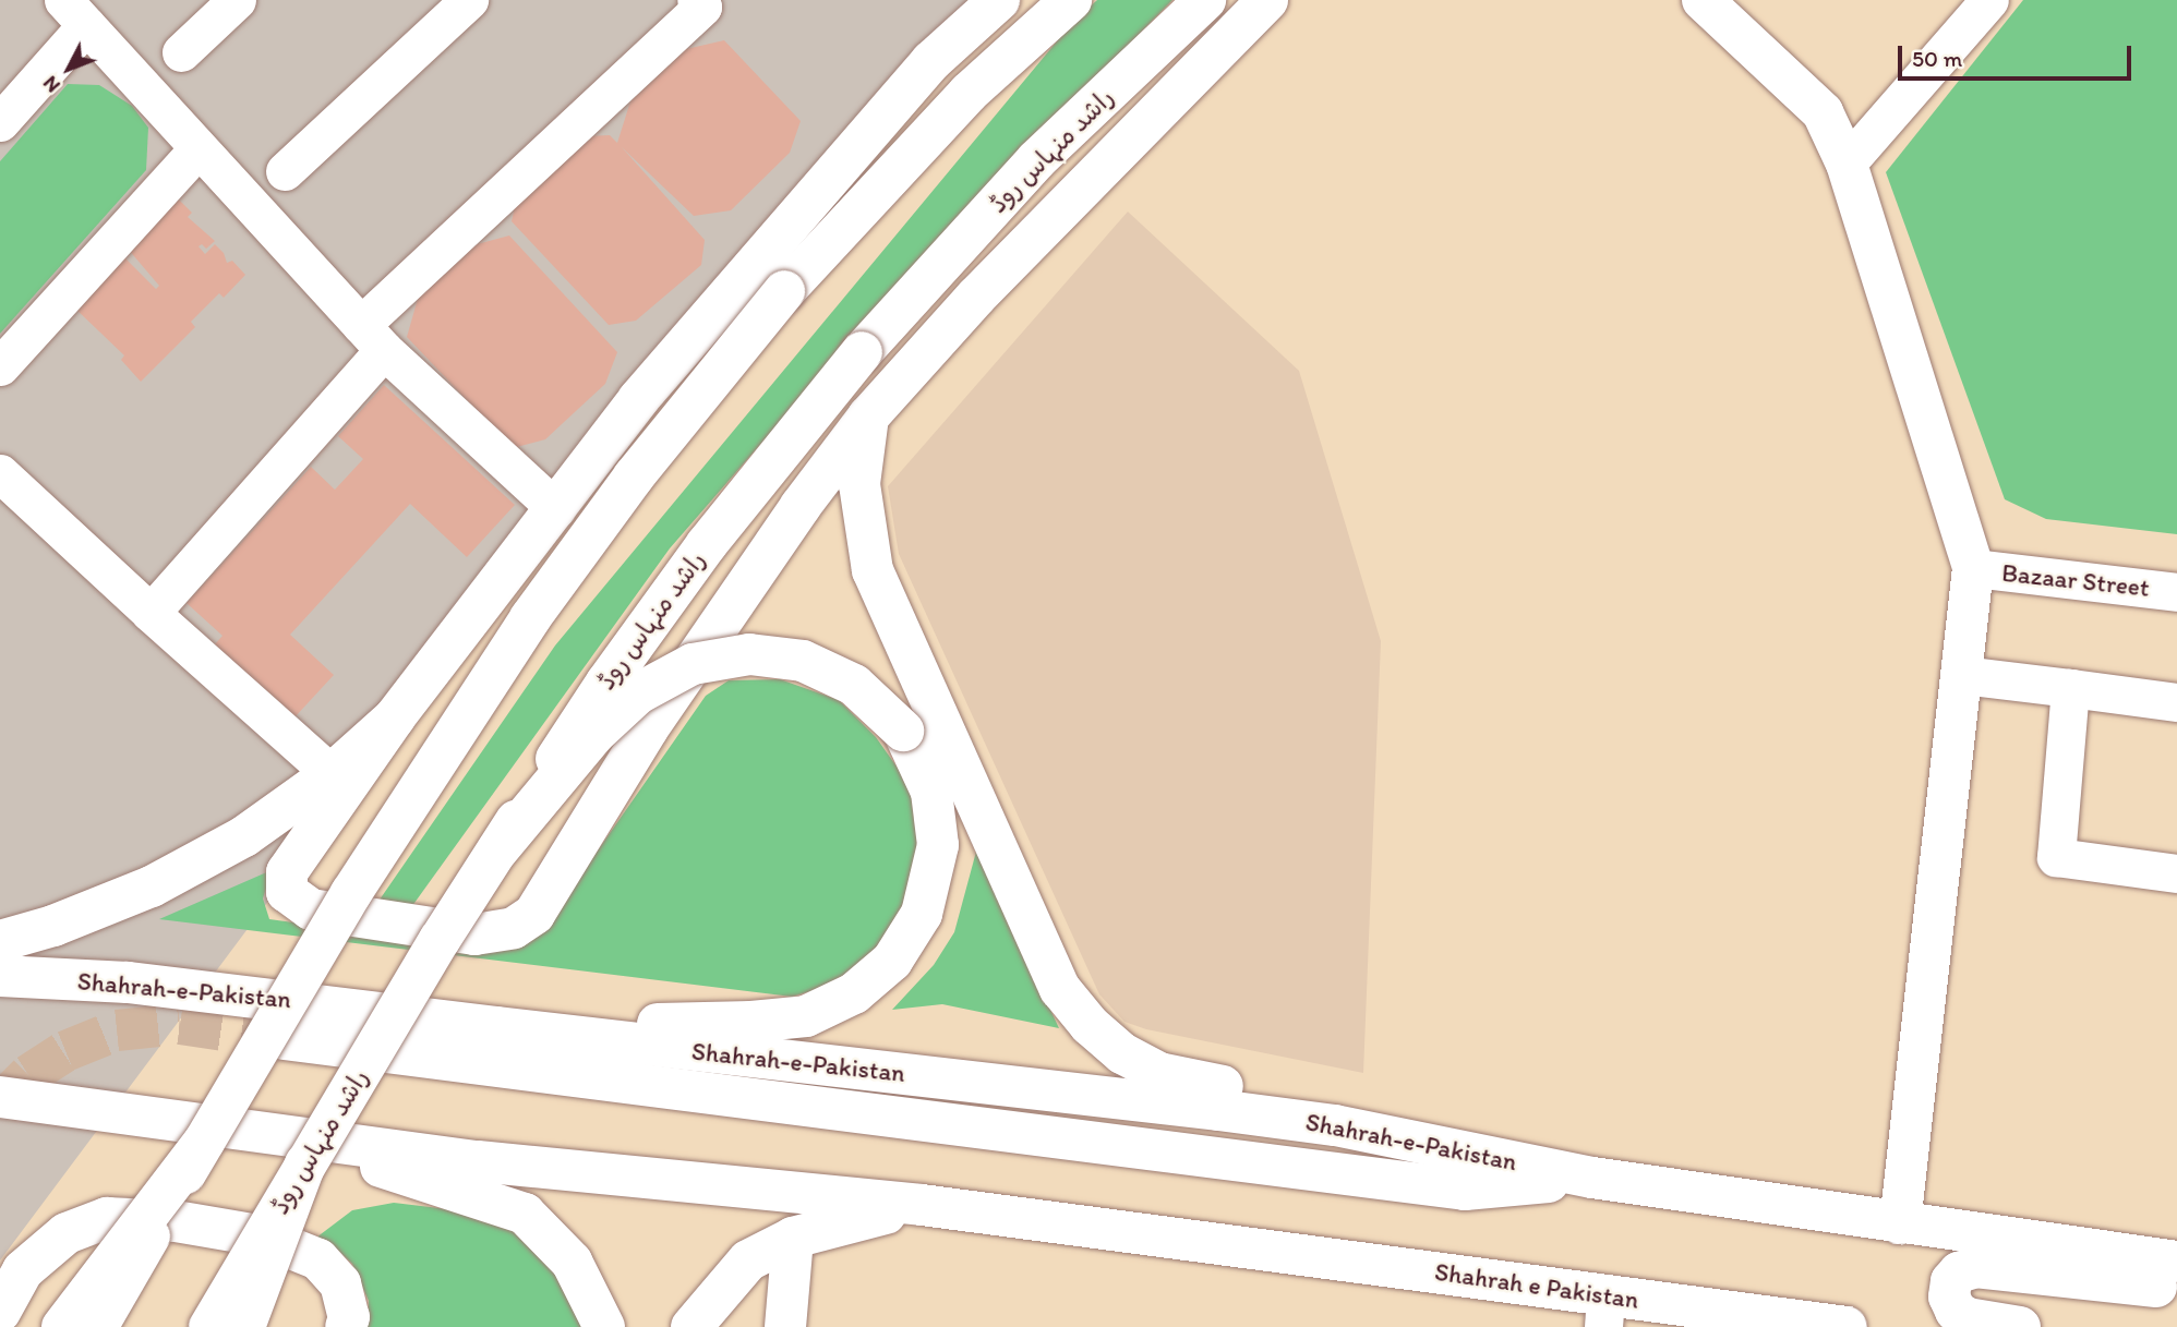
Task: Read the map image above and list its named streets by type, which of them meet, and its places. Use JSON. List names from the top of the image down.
{
  "streets": {
    "main road": ["راشد منہاس روڈ", "Shahrah-e-Pakistan", "Shahrah e Pakistan"],
    "street": ["Bazaar Street"]
  },
  "scale_bar": "50 m",
  "north": "bottom left"
}
